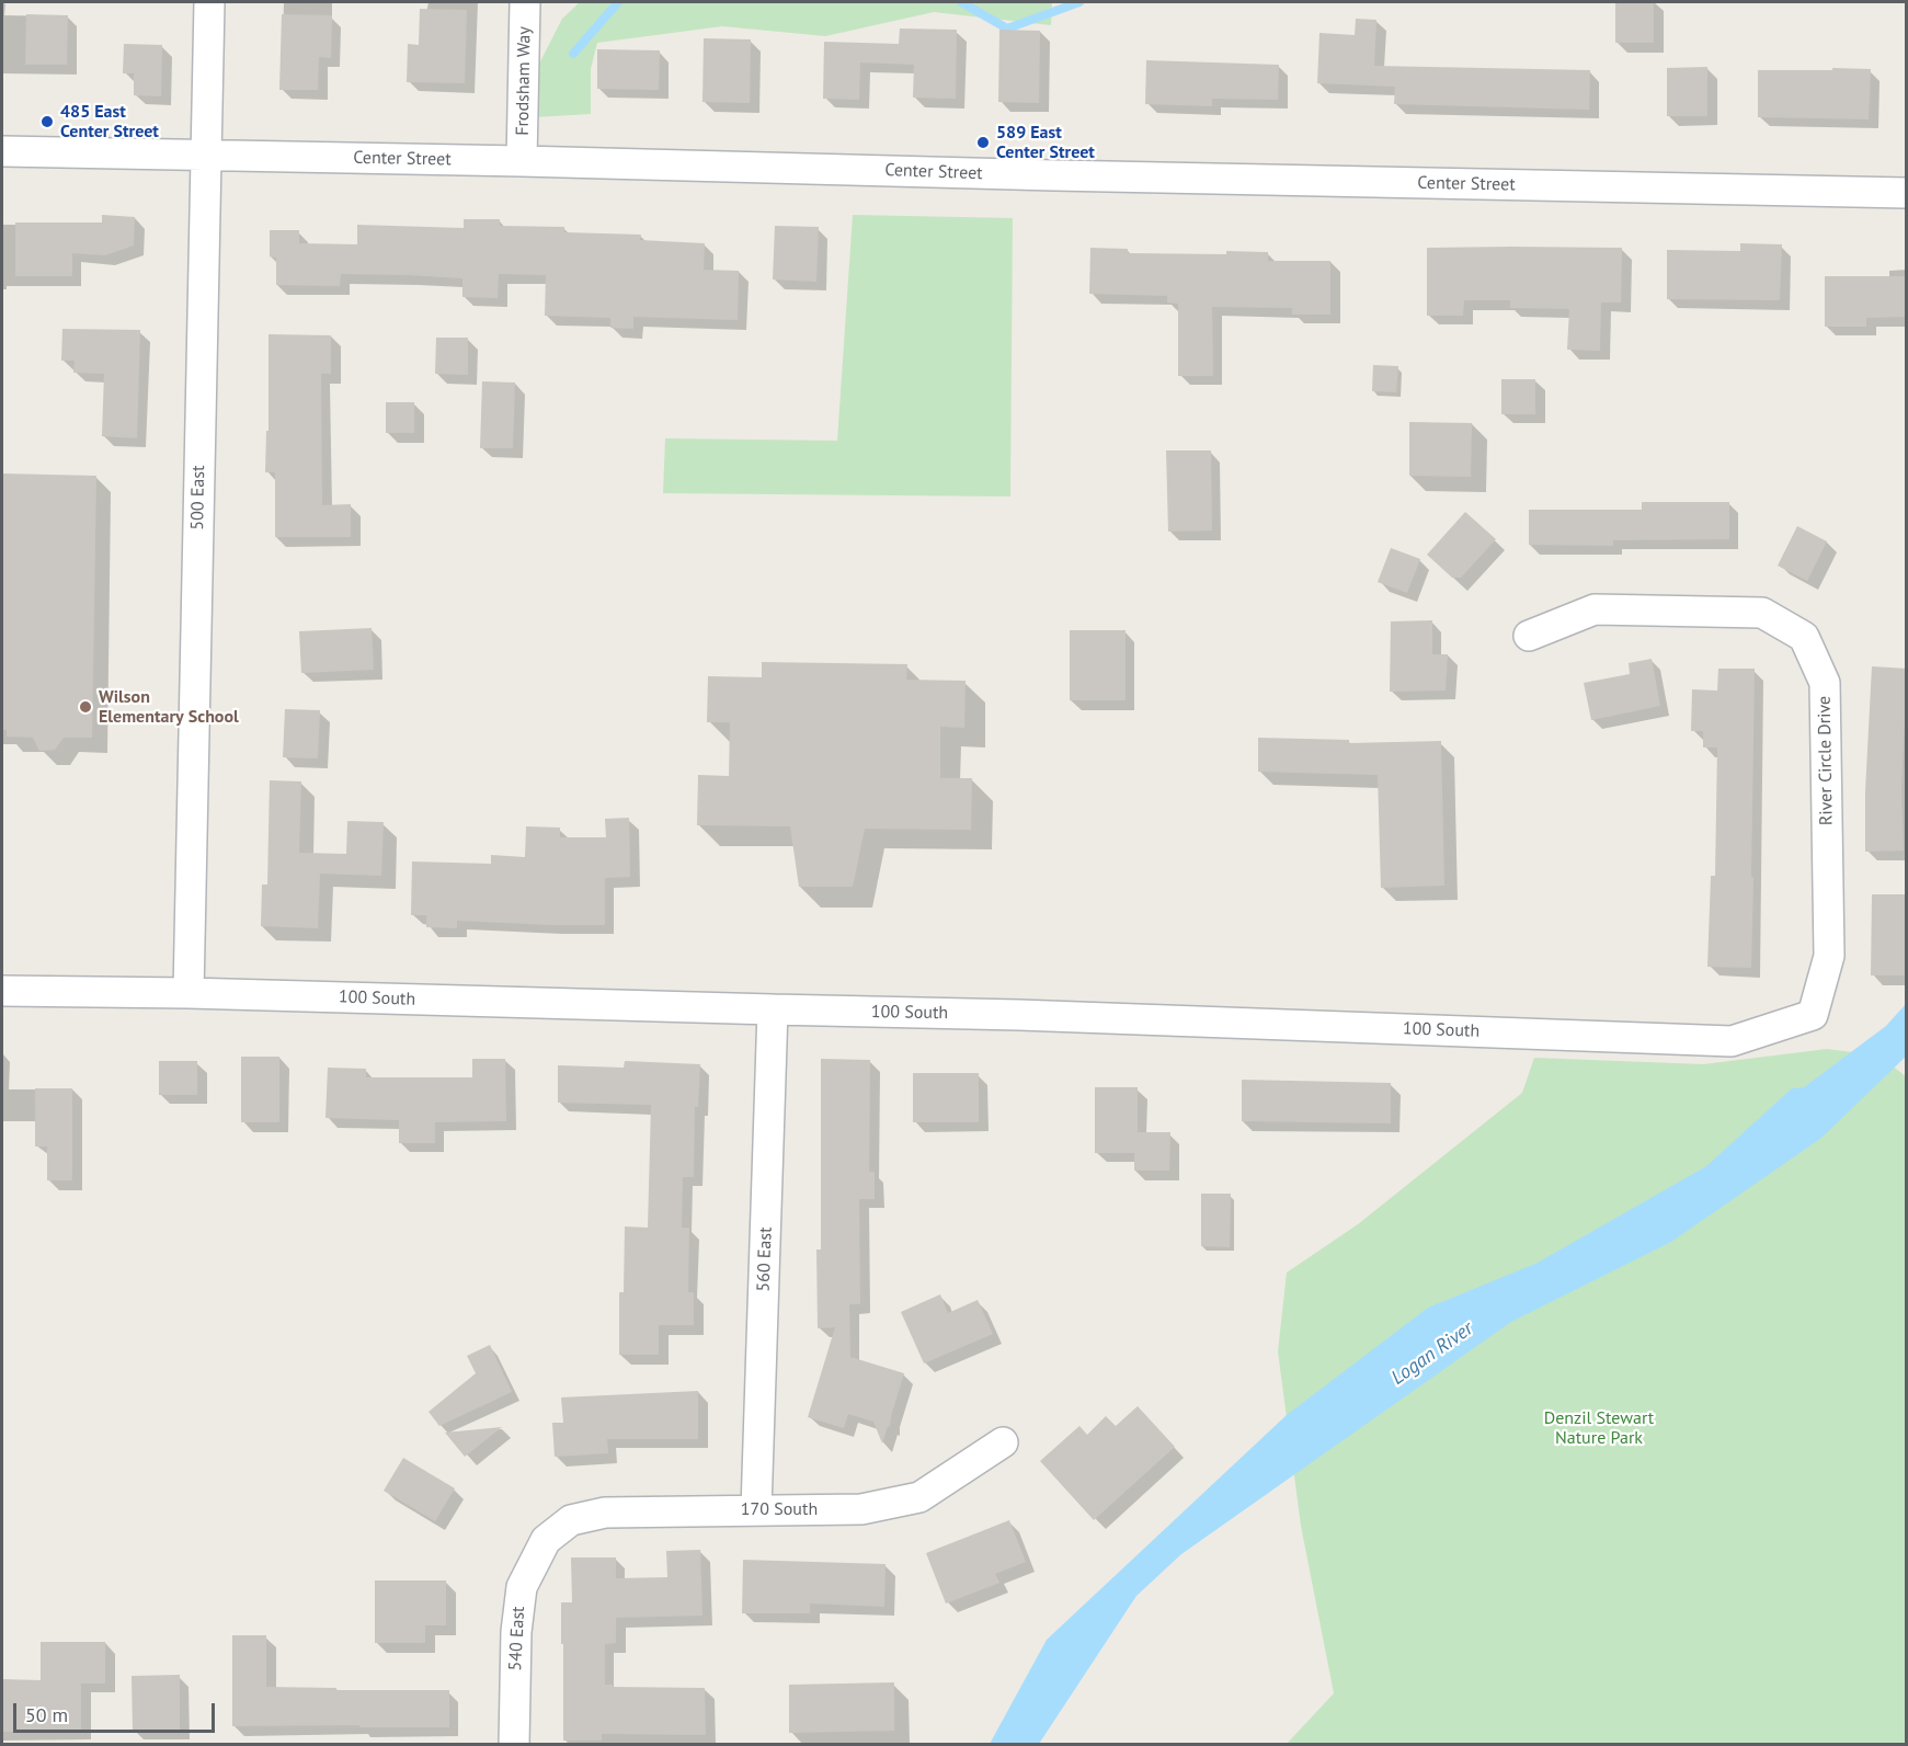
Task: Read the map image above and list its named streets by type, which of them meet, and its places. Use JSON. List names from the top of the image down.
{
  "streets": {
    "street": [
      "Frodsham Way",
      "Center Street",
      "500 East",
      "River Circle Drive",
      "100 South",
      "560 East",
      "170 South",
      "540 East"
    ]
  },
  "crossings": [
    ["Frodsham Way", "Center Street"],
    ["Center Street", "500 East"],
    ["500 East", "100 South"],
    ["River Circle Drive", "100 South"],
    ["100 South", "560 East"],
    ["560 East", "170 South"],
    ["170 South", "540 East"]
  ],
  "water": ["Logan River"],
  "parks": ["Denzil Stewart Nature Park"],
  "places": ["485 East Center Street", "589 East Center Street", "Wilson Elementary School"],
  "scale_bar": "50 m"
}
